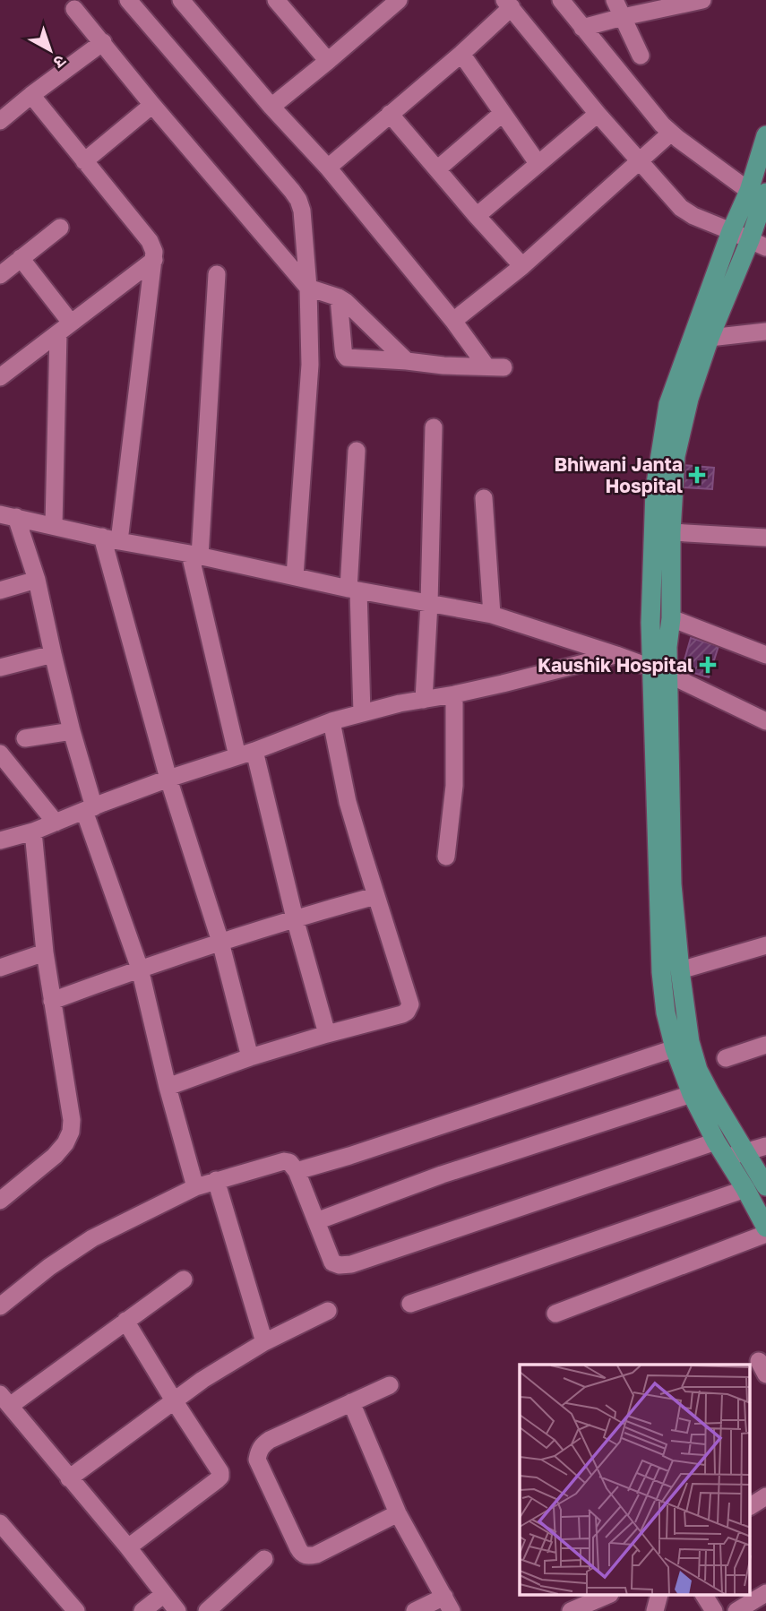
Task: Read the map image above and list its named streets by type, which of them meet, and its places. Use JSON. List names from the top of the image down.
{
  "places": {
    "health": ["Bhiwani Janta Hospital", "Kaushik Hospital"]
  },
  "north": "bottom right"
}
